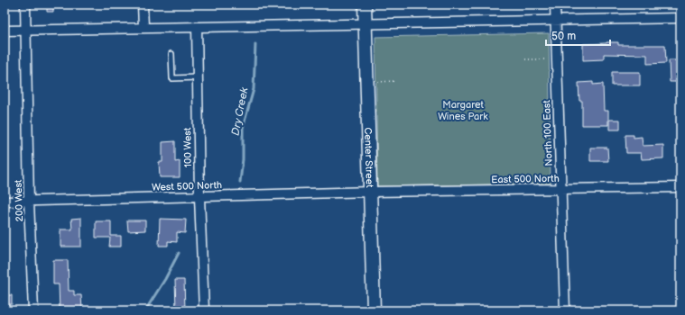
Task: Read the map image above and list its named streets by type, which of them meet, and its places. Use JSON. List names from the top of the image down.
{
  "streets": {
    "street": [
      "North 100 East",
      "100 West",
      "Center Street",
      "East 500 North",
      "West 500 North",
      "200 West"
    ]
  },
  "crossings": [
    ["North 100 East", "East 500 North"],
    ["100 West", "West 500 North"],
    ["Center Street", "East 500 North"],
    ["Center Street", "West 500 North"],
    ["East 500 North", "West 500 North"],
    ["West 500 North", "200 West"]
  ],
  "water": ["Dry Creek"],
  "parks": ["Margaret Wines Park"],
  "scale_bar": "50 m"
}
